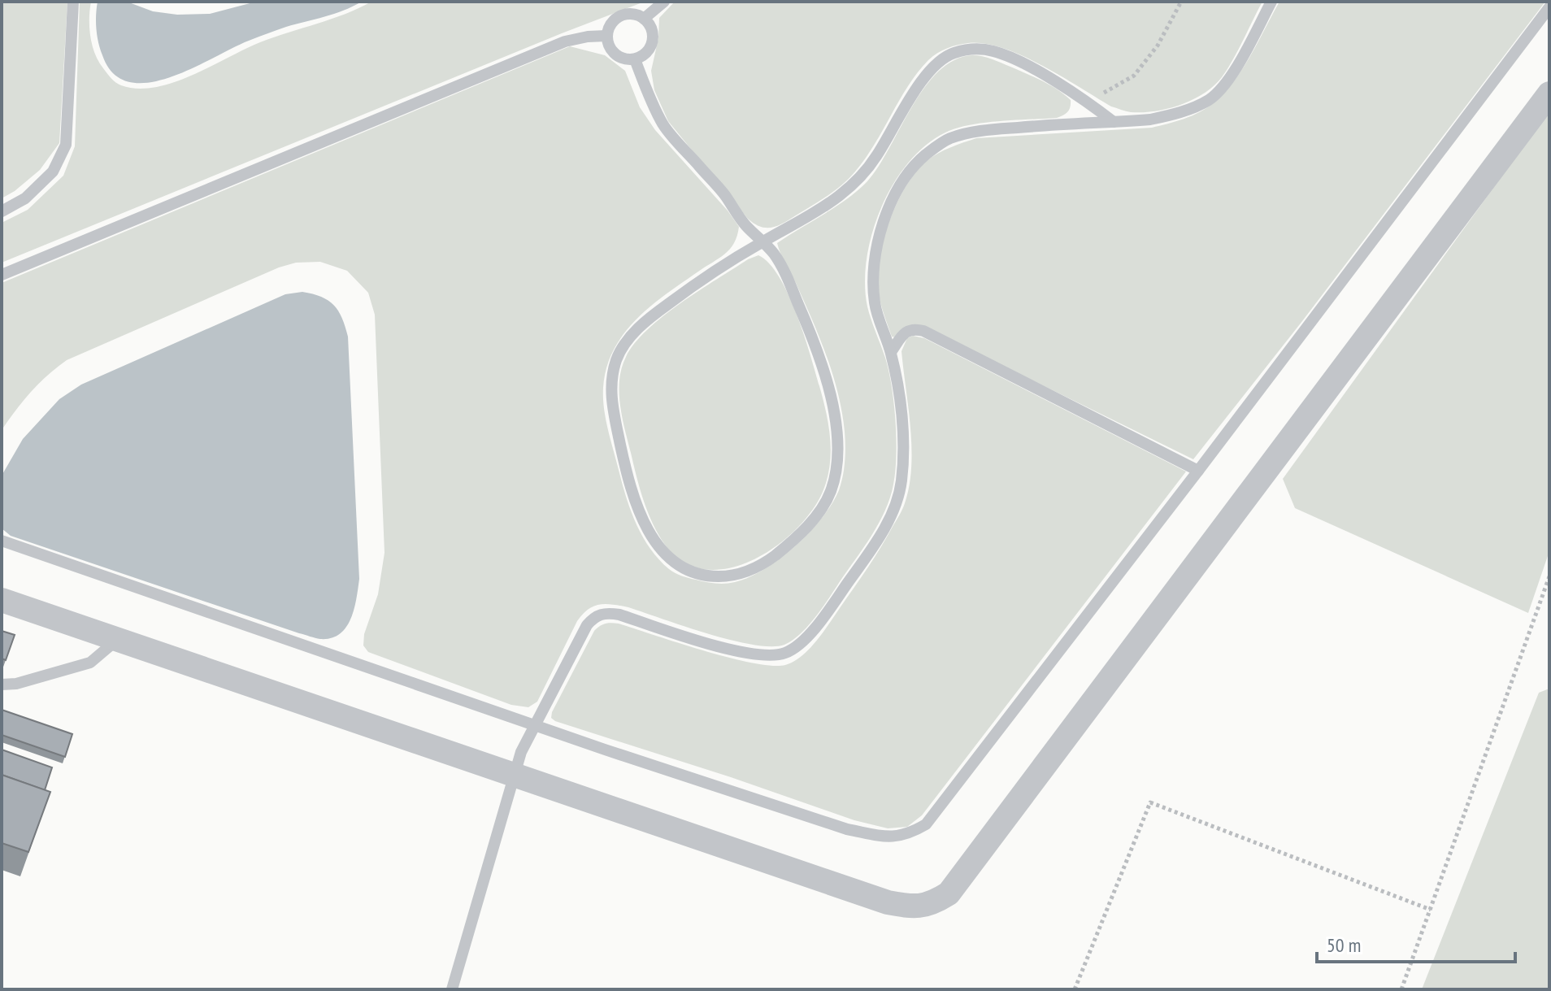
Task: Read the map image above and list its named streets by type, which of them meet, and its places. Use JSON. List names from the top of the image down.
{
  "scale_bar": "50 m"
}
